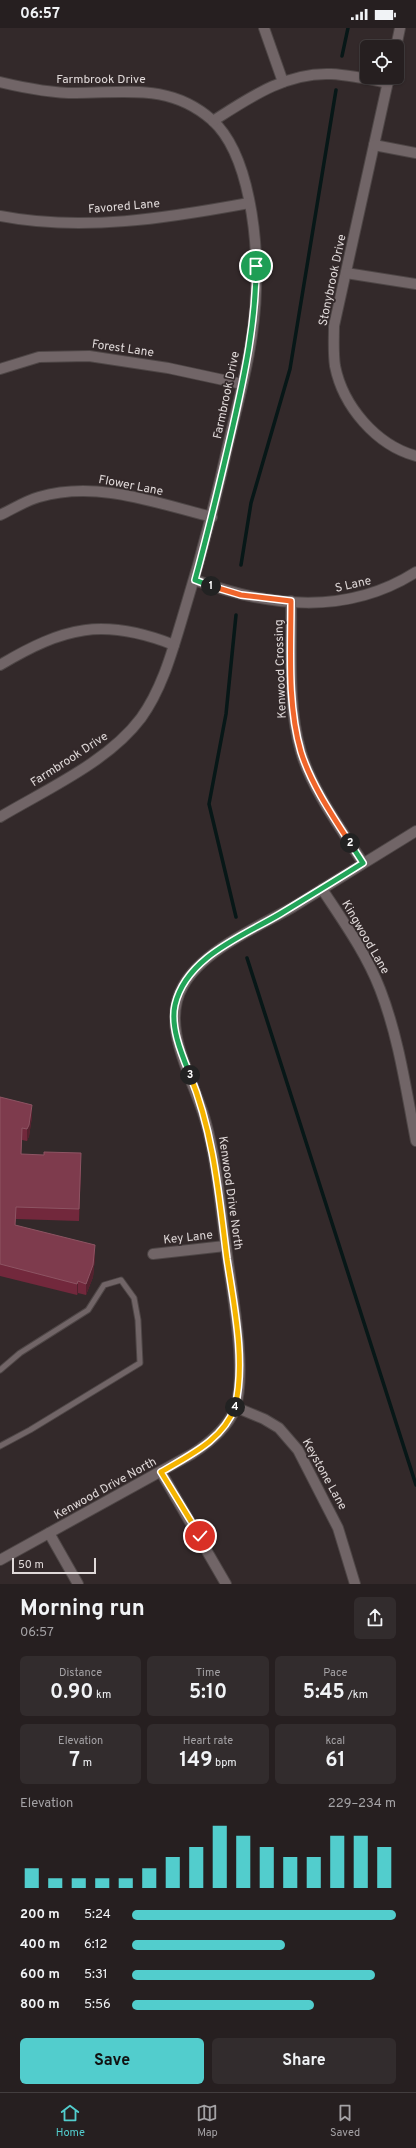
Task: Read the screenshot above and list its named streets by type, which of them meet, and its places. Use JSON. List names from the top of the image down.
{
  "streets": {
    "street": [
      "Farmbrook Drive",
      "Favored Lane",
      "Stonybrook Drive",
      "Forest Lane",
      "Flower Lane",
      "S Lane",
      "Kenwood Crossing",
      "Kingwood Lane",
      "Kenwood Drive North",
      "Key Lane",
      "Keystone Lane"
    ]
  },
  "crossings": [
    ["Farmbrook Drive", "Favored Lane"],
    ["Farmbrook Drive", "Forest Lane"],
    ["Farmbrook Drive", "Flower Lane"],
    ["Farmbrook Drive", "S Lane"],
    ["S Lane", "Kenwood Crossing"],
    ["Kenwood Crossing", "Kenwood Drive North"],
    ["Kingwood Lane", "Kenwood Drive North"],
    ["Kenwood Drive North", "Key Lane"],
    ["Kenwood Drive North", "Keystone Lane"]
  ],
  "scale_bar": "50 m",
  "page": {
    "status": "06:57",
    "pins": [
      "1",
      "2",
      "3",
      "4"
    ],
    "scale": "50 m",
    "heading": ["Morning run", "06:57"],
    "stats": [
      ["Distance", "0.90 km"],
      ["Time", "5:10"],
      ["Pace", "5:45 /km"],
      ["Elevation", "7 m"],
      ["Heart rate", "149 bpm"],
      ["kcal", "61"]
    ],
    "chart": ["Elevation", "229–234 m"],
    "list": [
      {
        "name": "200 m",
        "note": "5:24"
      },
      {
        "name": "400 m",
        "note": "6:12"
      },
      {
        "name": "600 m",
        "note": "5:31"
      },
      {
        "name": "800 m",
        "note": "5:56"
      }
    ],
    "buttons": ["Save", "Share"],
    "tabs": ["Home", "Map", "Saved"]
  }
}
